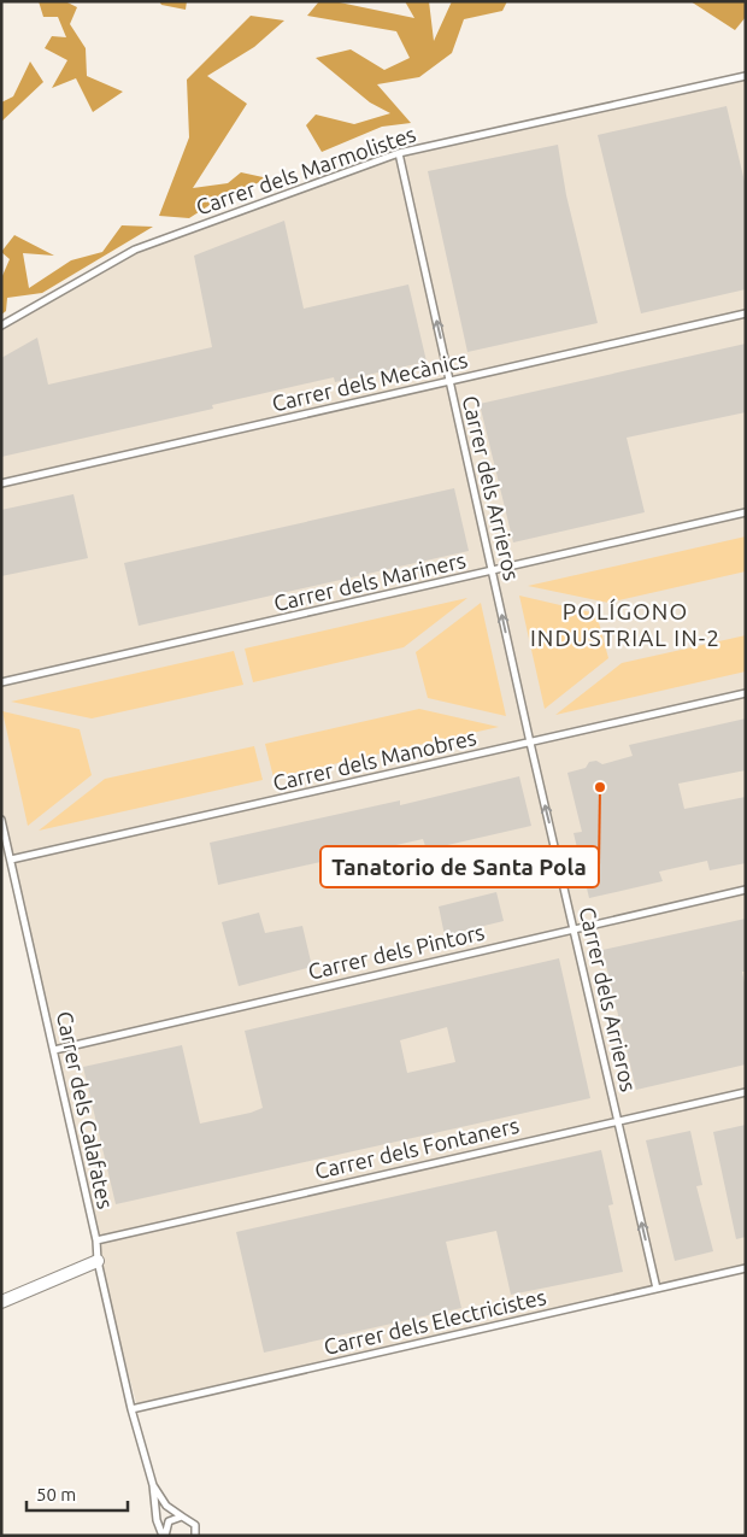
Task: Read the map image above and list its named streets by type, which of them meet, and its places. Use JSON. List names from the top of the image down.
{
  "streets": {
    "lane": [
      "Carrer dels Marmolistes",
      "Carrer dels Mecànics",
      "Carrer dels Arrieros",
      "Carrer dels Mariners",
      "Carrer dels Manobres",
      "Carrer dels Pintors",
      "Carrer dels Calafates",
      "Carrer dels Fontaners",
      "Carrer dels Electricistes"
    ]
  },
  "crossings": [
    ["Carrer dels Marmolistes", "Carrer dels Arrieros"],
    ["Carrer dels Mecànics", "Carrer dels Arrieros"],
    ["Carrer dels Arrieros", "Carrer dels Mariners"],
    ["Carrer dels Arrieros", "Carrer dels Manobres"],
    ["Carrer dels Arrieros", "Carrer dels Pintors"],
    ["Carrer dels Arrieros", "Carrer dels Fontaners"],
    ["Carrer dels Arrieros", "Carrer dels Electricistes"],
    ["Carrer dels Manobres", "Carrer dels Calafates"],
    ["Carrer dels Pintors", "Carrer dels Calafates"],
    ["Carrer dels Calafates", "Carrer dels Fontaners"],
    ["Carrer dels Calafates", "Carrer dels Electricistes"]
  ],
  "one_way": ["Carrer dels Arrieros"],
  "districts": ["POLÍGONO INDUSTRIAL IN-2"],
  "places": ["Tanatorio de Santa Pola"],
  "scale_bar": "50 m"
}
